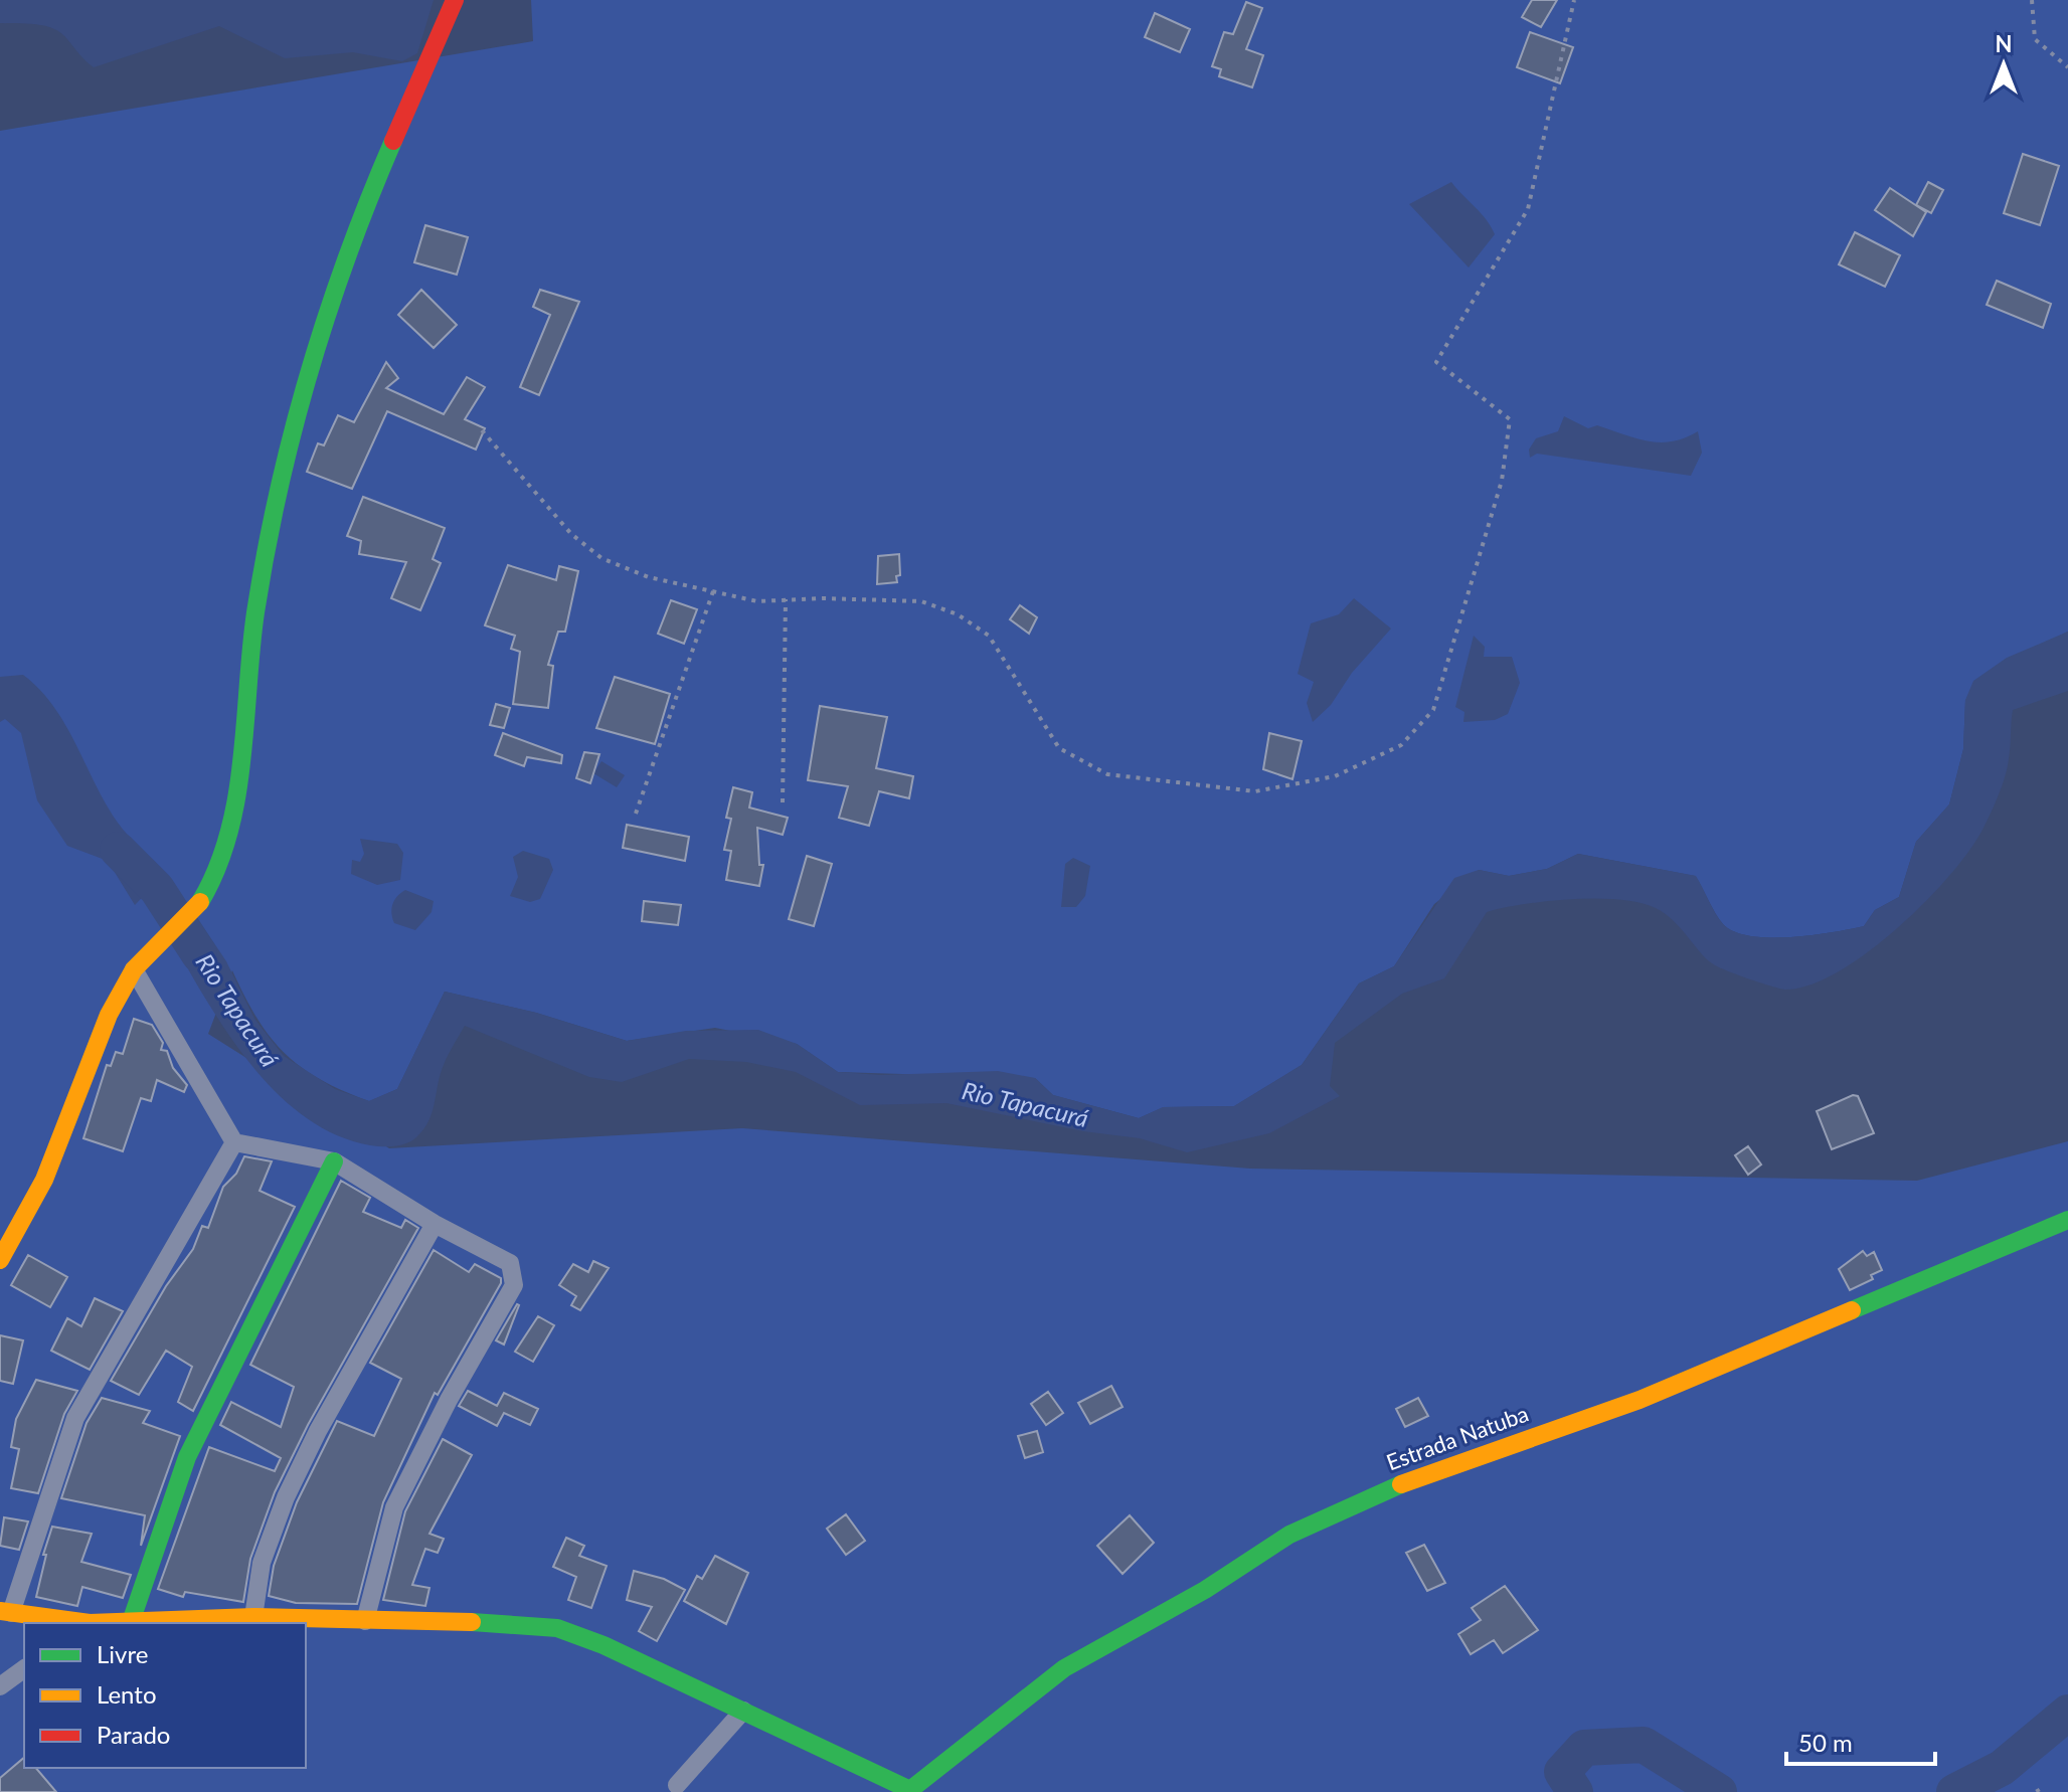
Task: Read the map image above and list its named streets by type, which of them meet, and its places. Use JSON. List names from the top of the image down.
{
  "streets": {
    "street": ["Estrada Natuba"]
  },
  "water": ["Rio Tapacurá"],
  "legend": ["Livre", "Lento", "Parado"],
  "scale_bar": "50 m",
  "north": "top"
}
